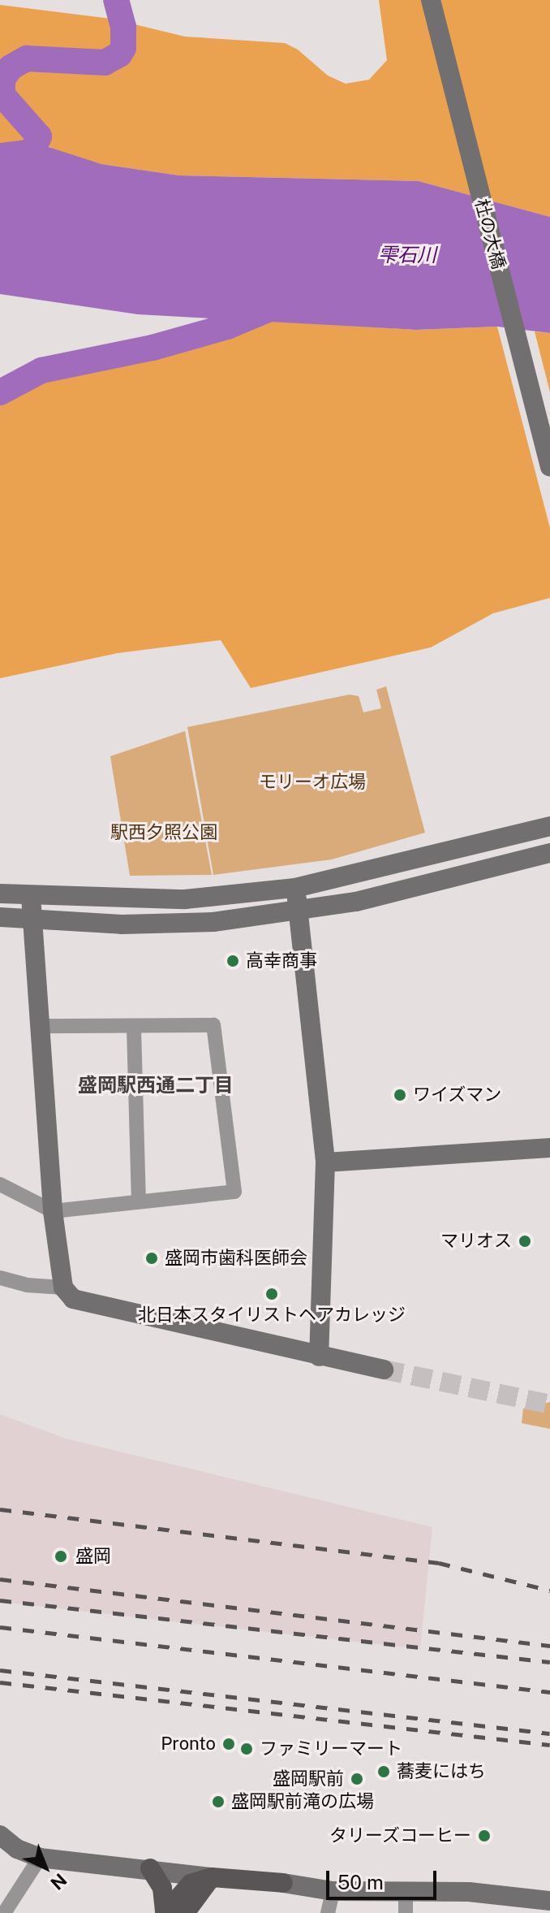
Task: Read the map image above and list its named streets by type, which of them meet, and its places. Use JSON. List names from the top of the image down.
{
  "streets": {
    "street": ["杜の大橋"]
  },
  "districts": ["盛岡駅西通二丁目"],
  "water": ["雫石川"],
  "parks": ["モリーオ広場", "駅西夕照公園"],
  "places": [
    "高幸商事",
    "ワイズマン",
    "マリオス",
    "盛岡市歯科医師会",
    "北日本スタイリストヘアカレッジ",
    "盛岡",
    "Pronto",
    "ファミリーマート",
    "蕎麦にはち",
    "盛岡駅前",
    "盛岡駅前滝の広場",
    "タリーズコーヒー"
  ],
  "scale_bar": "50 m",
  "north": "bottom right"
}
